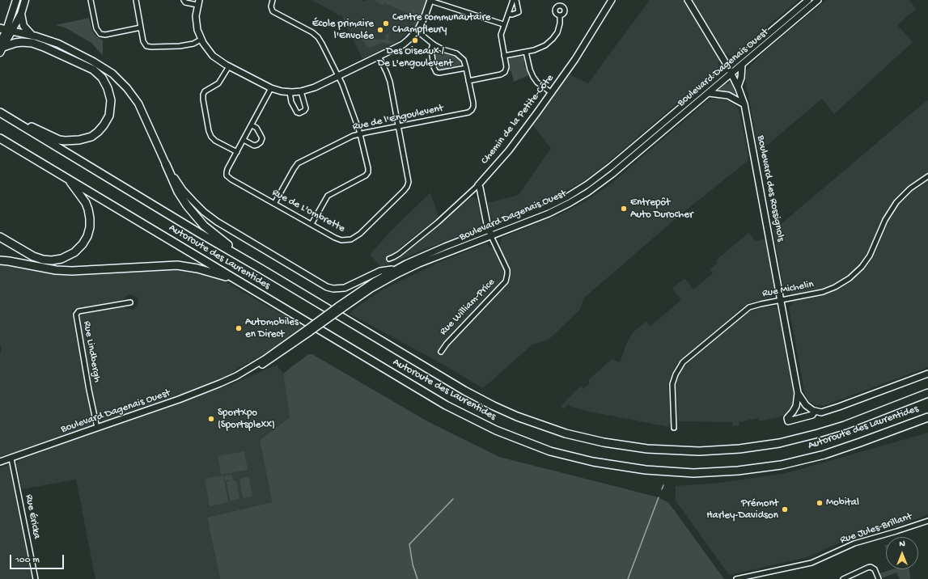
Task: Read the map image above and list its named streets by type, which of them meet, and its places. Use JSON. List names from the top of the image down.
{
  "streets": {
    "highway": ["Autoroute des Laurentides"],
    "main road": [
      "Boulevard Dagenais Ouest",
      "Chemin de la Petite-Côte",
      "Boulevard des Rossignols",
      "Rue William-Price"
    ],
    "street": [
      "Rue de l'Engoulevent",
      "Rue de L'ombrette",
      "Rue Michelin",
      "Rue Lindbergh",
      "Rue Éricka",
      "Rue Jules-Brillant"
    ]
  },
  "crossings": [
    ["Boulevard Dagenais Ouest", "Boulevard des Rossignols"],
    ["Boulevard Dagenais Ouest", "Rue William-Price"],
    ["Boulevard Dagenais Ouest", "Rue Lindbergh"],
    ["Boulevard Dagenais Ouest", "Rue Éricka"],
    ["Rue de l'Engoulevent", "Rue de L'ombrette"],
    ["Chemin de la Petite-Côte", "Rue William-Price"],
    ["Boulevard des Rossignols", "Rue Michelin"]
  ],
  "places": [
    "Centre communautaire Champfleury",
    "École primaire l'Envolée",
    "Des Oiseaux / De L'engoulevent",
    "Entrepôt Auto Durocher",
    "Automobiles en Direct",
    "SportXpo (Sportsplexx)",
    "Mobital",
    "Prémont Harley-Davidson"
  ],
  "scale_bar": "100 m",
  "north": "top"
}
